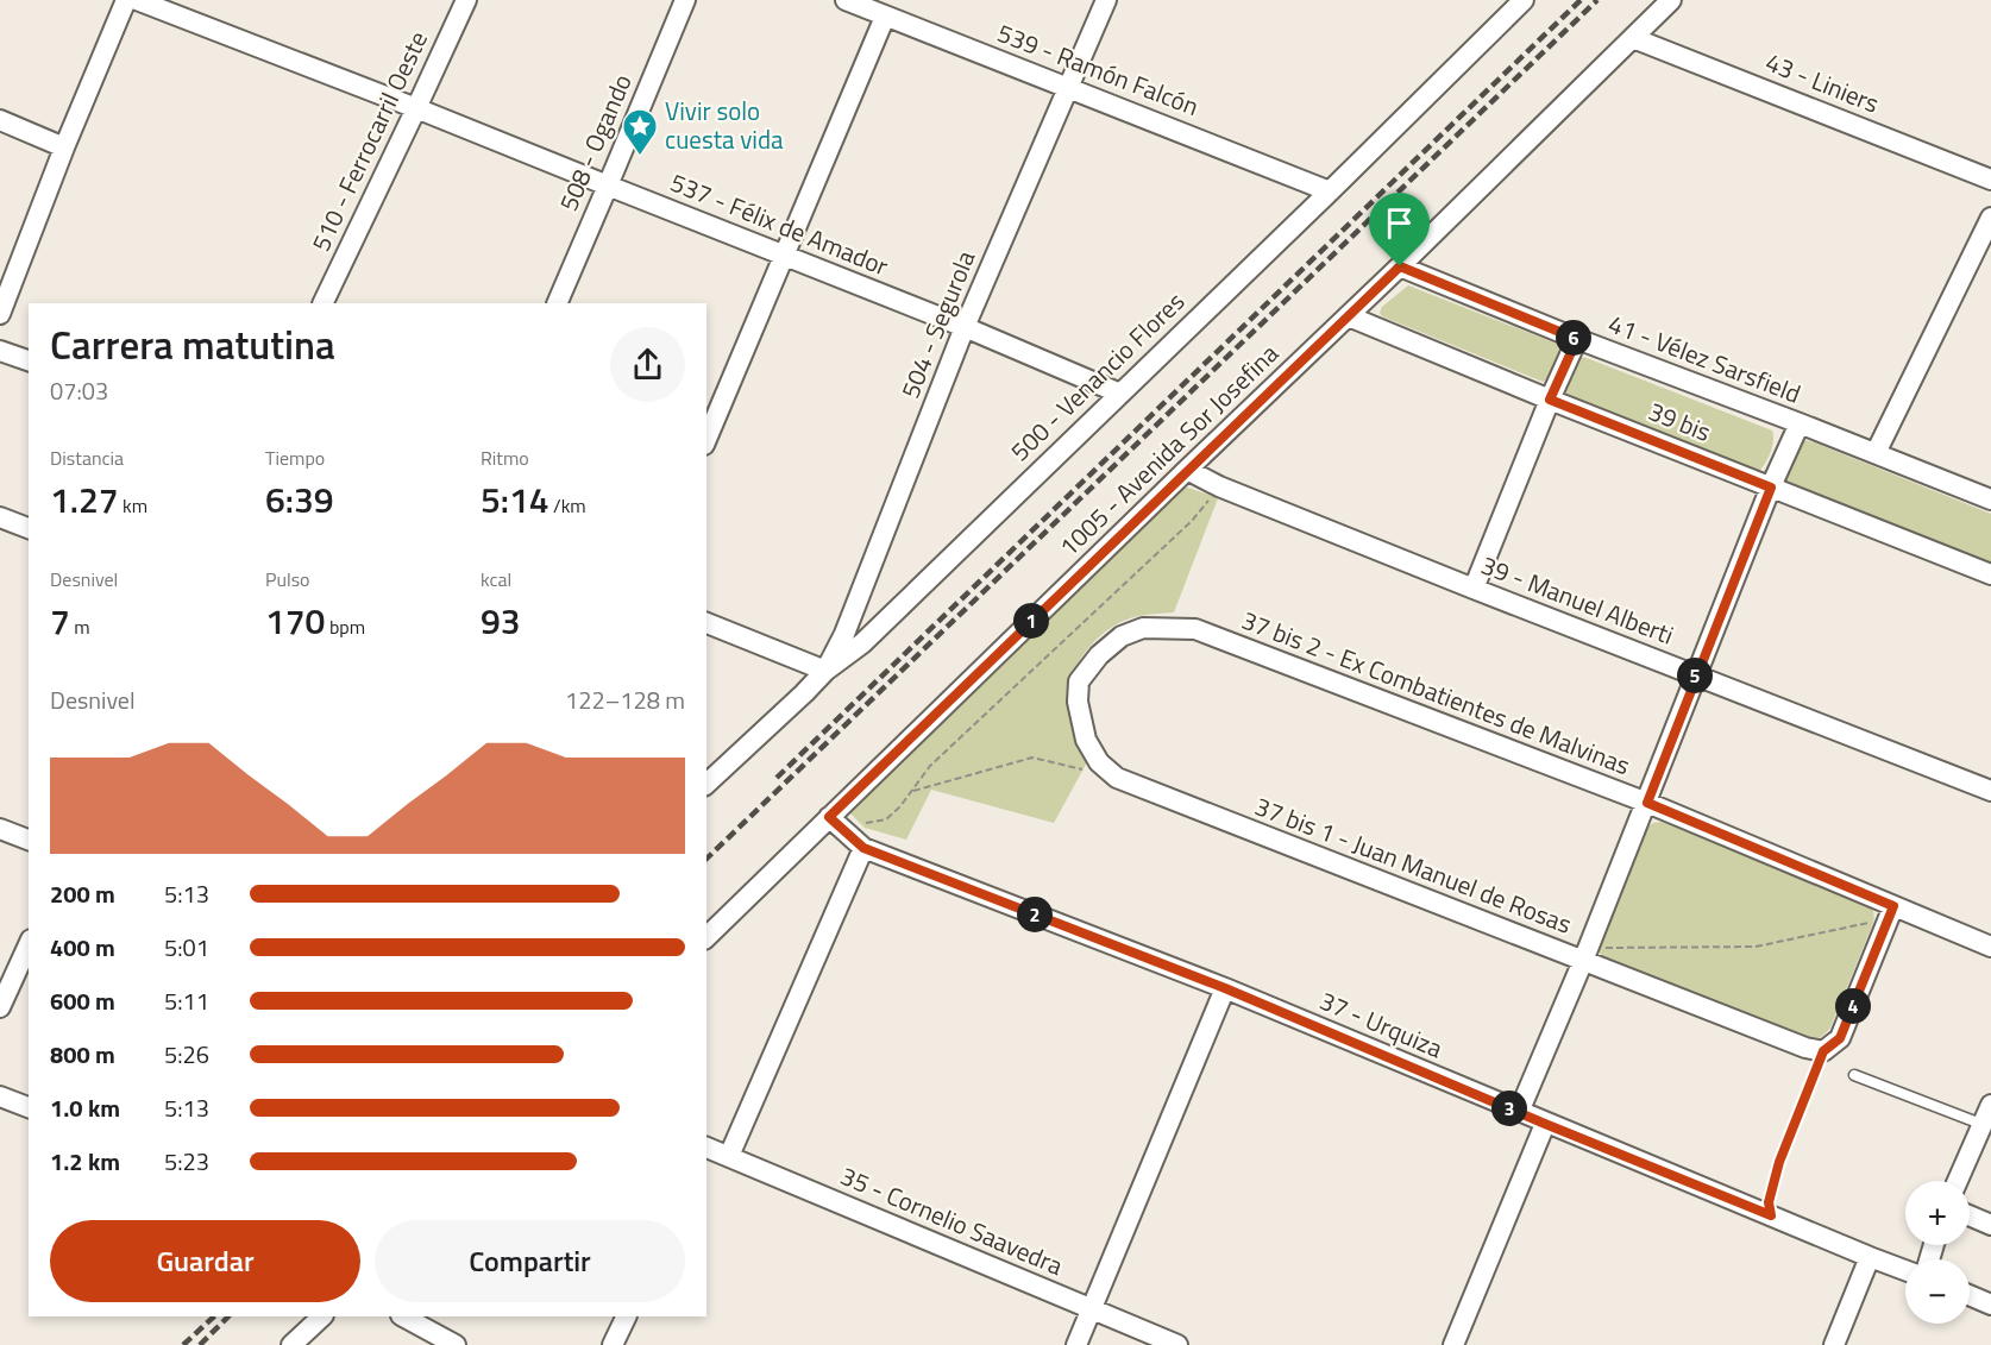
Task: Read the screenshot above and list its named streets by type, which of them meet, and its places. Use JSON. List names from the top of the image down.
{
  "streets": {
    "street": [
      "539 - Ramón Falcón",
      "43 - Liniers",
      "510 - Ferrocarril Oeste",
      "508 - Ogando",
      "537 - Félix de Amador",
      "504 - Segurola",
      "41 - Vélez Sarsfield",
      "500 - Venancio Flores",
      "39 bis",
      "1005 - Avenida Sor Josefina",
      "39 - Manuel Alberti",
      "37 bis 2 - Ex Combatientes de Malvinas",
      "37 bis 1 - Juan Manuel de Rosas",
      "37 - Urquiza",
      "35 - Cornelio Saavedra"
    ]
  },
  "crossings": [
    ["539 - Ramón Falcón", "504 - Segurola"],
    ["539 - Ramón Falcón", "500 - Venancio Flores"],
    ["43 - Liniers", "1005 - Avenida Sor Josefina"],
    ["510 - Ferrocarril Oeste", "537 - Félix de Amador"],
    ["508 - Ogando", "537 - Félix de Amador"],
    ["537 - Félix de Amador", "504 - Segurola"],
    ["537 - Félix de Amador", "500 - Venancio Flores"],
    ["504 - Segurola", "500 - Venancio Flores"],
    ["41 - Vélez Sarsfield", "1005 - Avenida Sor Josefina"],
    ["39 bis", "1005 - Avenida Sor Josefina"],
    ["1005 - Avenida Sor Josefina", "39 - Manuel Alberti"],
    ["1005 - Avenida Sor Josefina", "37 - Urquiza"],
    ["37 bis 2 - Ex Combatientes de Malvinas", "37 bis 1 - Juan Manuel de Rosas"]
  ],
  "places": {
    "place": ["Vivir solo cuesta vida"]
  },
  "page": {
    "heading": ["Carrera matutina", "07:03"],
    "pins": [
      "6",
      "1",
      "5",
      "2",
      "4",
      "3"
    ],
    "stats": [
      ["Distancia", "1.27 km"],
      ["Tiempo", "6:39"],
      ["Ritmo", "5:14 /km"],
      ["Desnivel", "7 m"],
      ["Pulso", "170 bpm"],
      ["kcal", "93"]
    ],
    "chart": ["Desnivel", "122–128 m"],
    "list": [
      {
        "name": "200 m",
        "note": "5:13"
      },
      {
        "name": "400 m",
        "note": "5:01"
      },
      {
        "name": "600 m",
        "note": "5:11"
      },
      {
        "name": "800 m",
        "note": "5:26"
      },
      {
        "name": "1.0 km",
        "note": "5:13"
      },
      {
        "name": "1.2 km",
        "note": "5:23"
      }
    ],
    "map_buttons": ["+", "−"],
    "buttons": ["Guardar", "Compartir"]
  }
}
